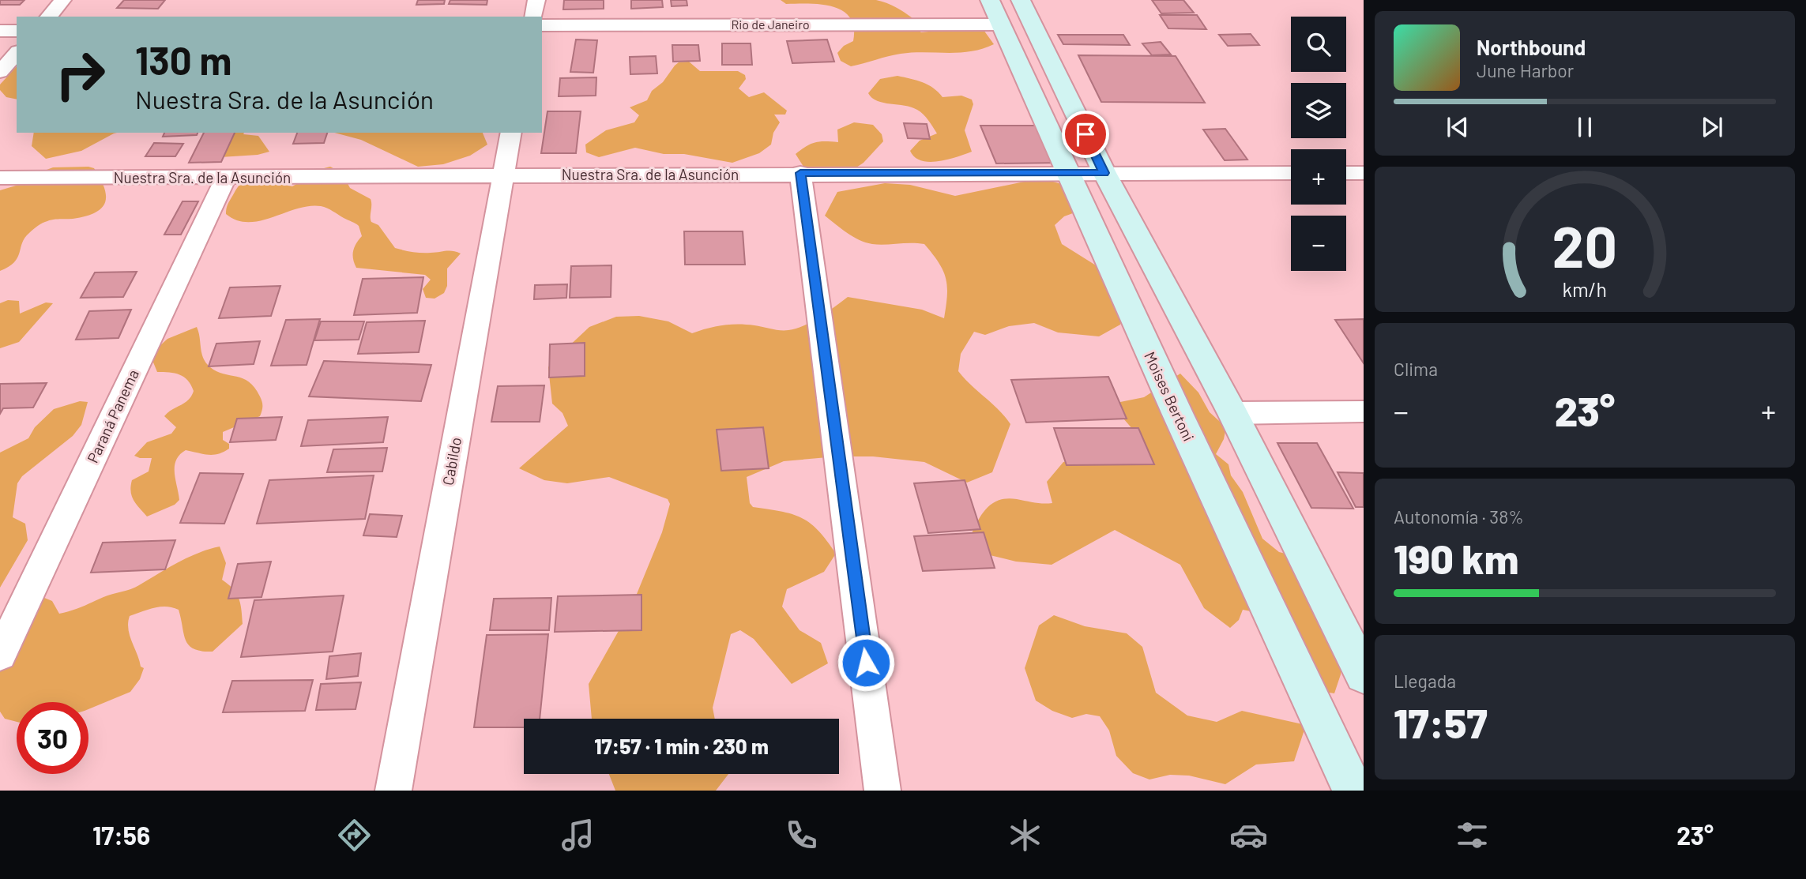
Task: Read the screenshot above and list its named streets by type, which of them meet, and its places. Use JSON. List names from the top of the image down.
{
  "streets": {
    "street": [
      "Rio de Janeiro",
      "Nuestra Sra. de la Asunción",
      "Moises Bertoni",
      "Paraná Panema",
      "Cabildo"
    ]
  },
  "crossings": [
    ["Rio de Janeiro", "Moises Bertoni"],
    ["Nuestra Sra. de la Asunción", "Moises Bertoni"],
    ["Nuestra Sra. de la Asunción", "Paraná Panema"],
    ["Nuestra Sra. de la Asunción", "Cabildo"]
  ],
  "page": {
    "map_buttons": ["+", "−"],
    "turn": ["130 m", "Nuestra Sra. de la Asunción"],
    "song": ["Northbound", "June Harbor"],
    "tile": [
      "Clima",
      ["Autonomía · 38%", "190 km"],
      ["Llegada", "17:57"]
    ],
    "heat": ["−", "23°", "+"],
    "limit": "30",
    "trip": "17:57 · 1 min · 230 m",
    "tabs": ["17:56", "23°"],
    "gauge": ["20", "km/h"]
  }
}
